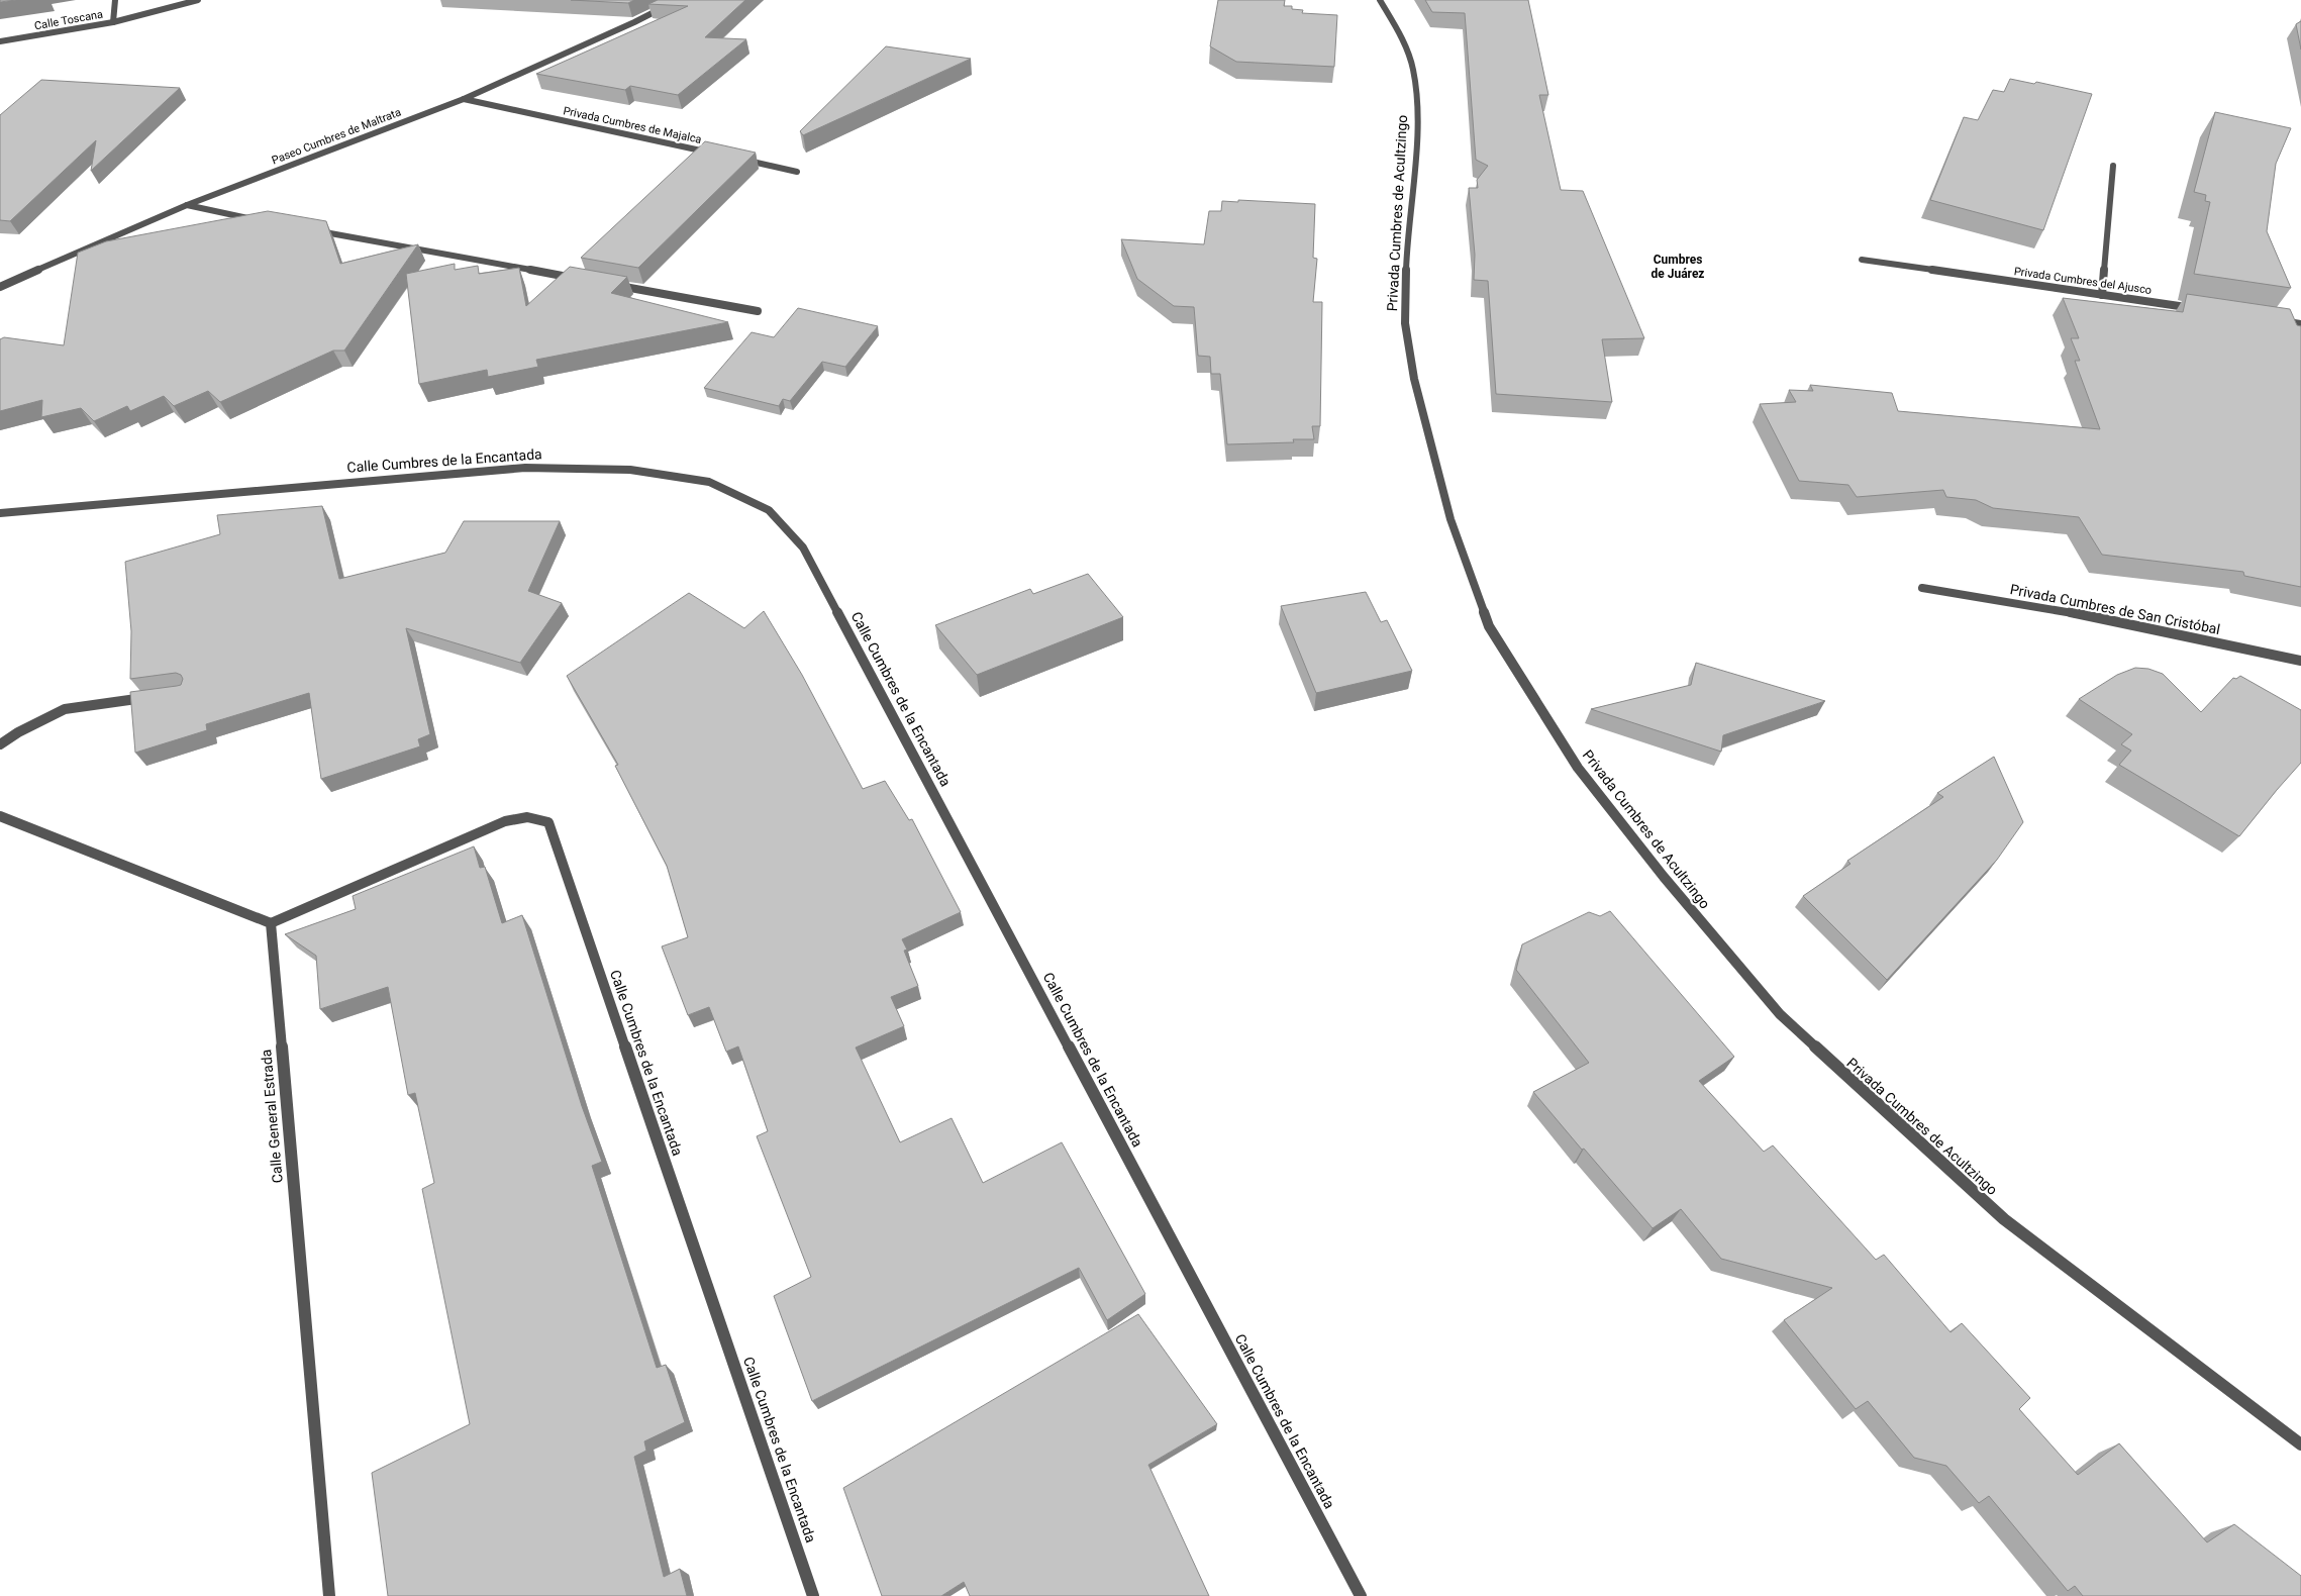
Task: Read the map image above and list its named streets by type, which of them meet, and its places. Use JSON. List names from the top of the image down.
{
  "streets": {
    "street": [
      "Calle Toscana",
      "Privada Cumbres de Majalca",
      "Paseo Cumbres de Maltrata",
      "Privada Cumbres de Acultzingo",
      "Privada Cumbres del Ajusco",
      "Calle Cumbres de la Encantada",
      "Privada Cumbres de San Cristóbal",
      "Calle General Estrada"
    ]
  },
  "crossings": [
    ["Privada Cumbres de Majalca", "Paseo Cumbres de Maltrata"],
    ["Calle Cumbres de la Encantada", "Calle General Estrada"]
  ],
  "districts": ["Cumbres de Juárez"]
}
